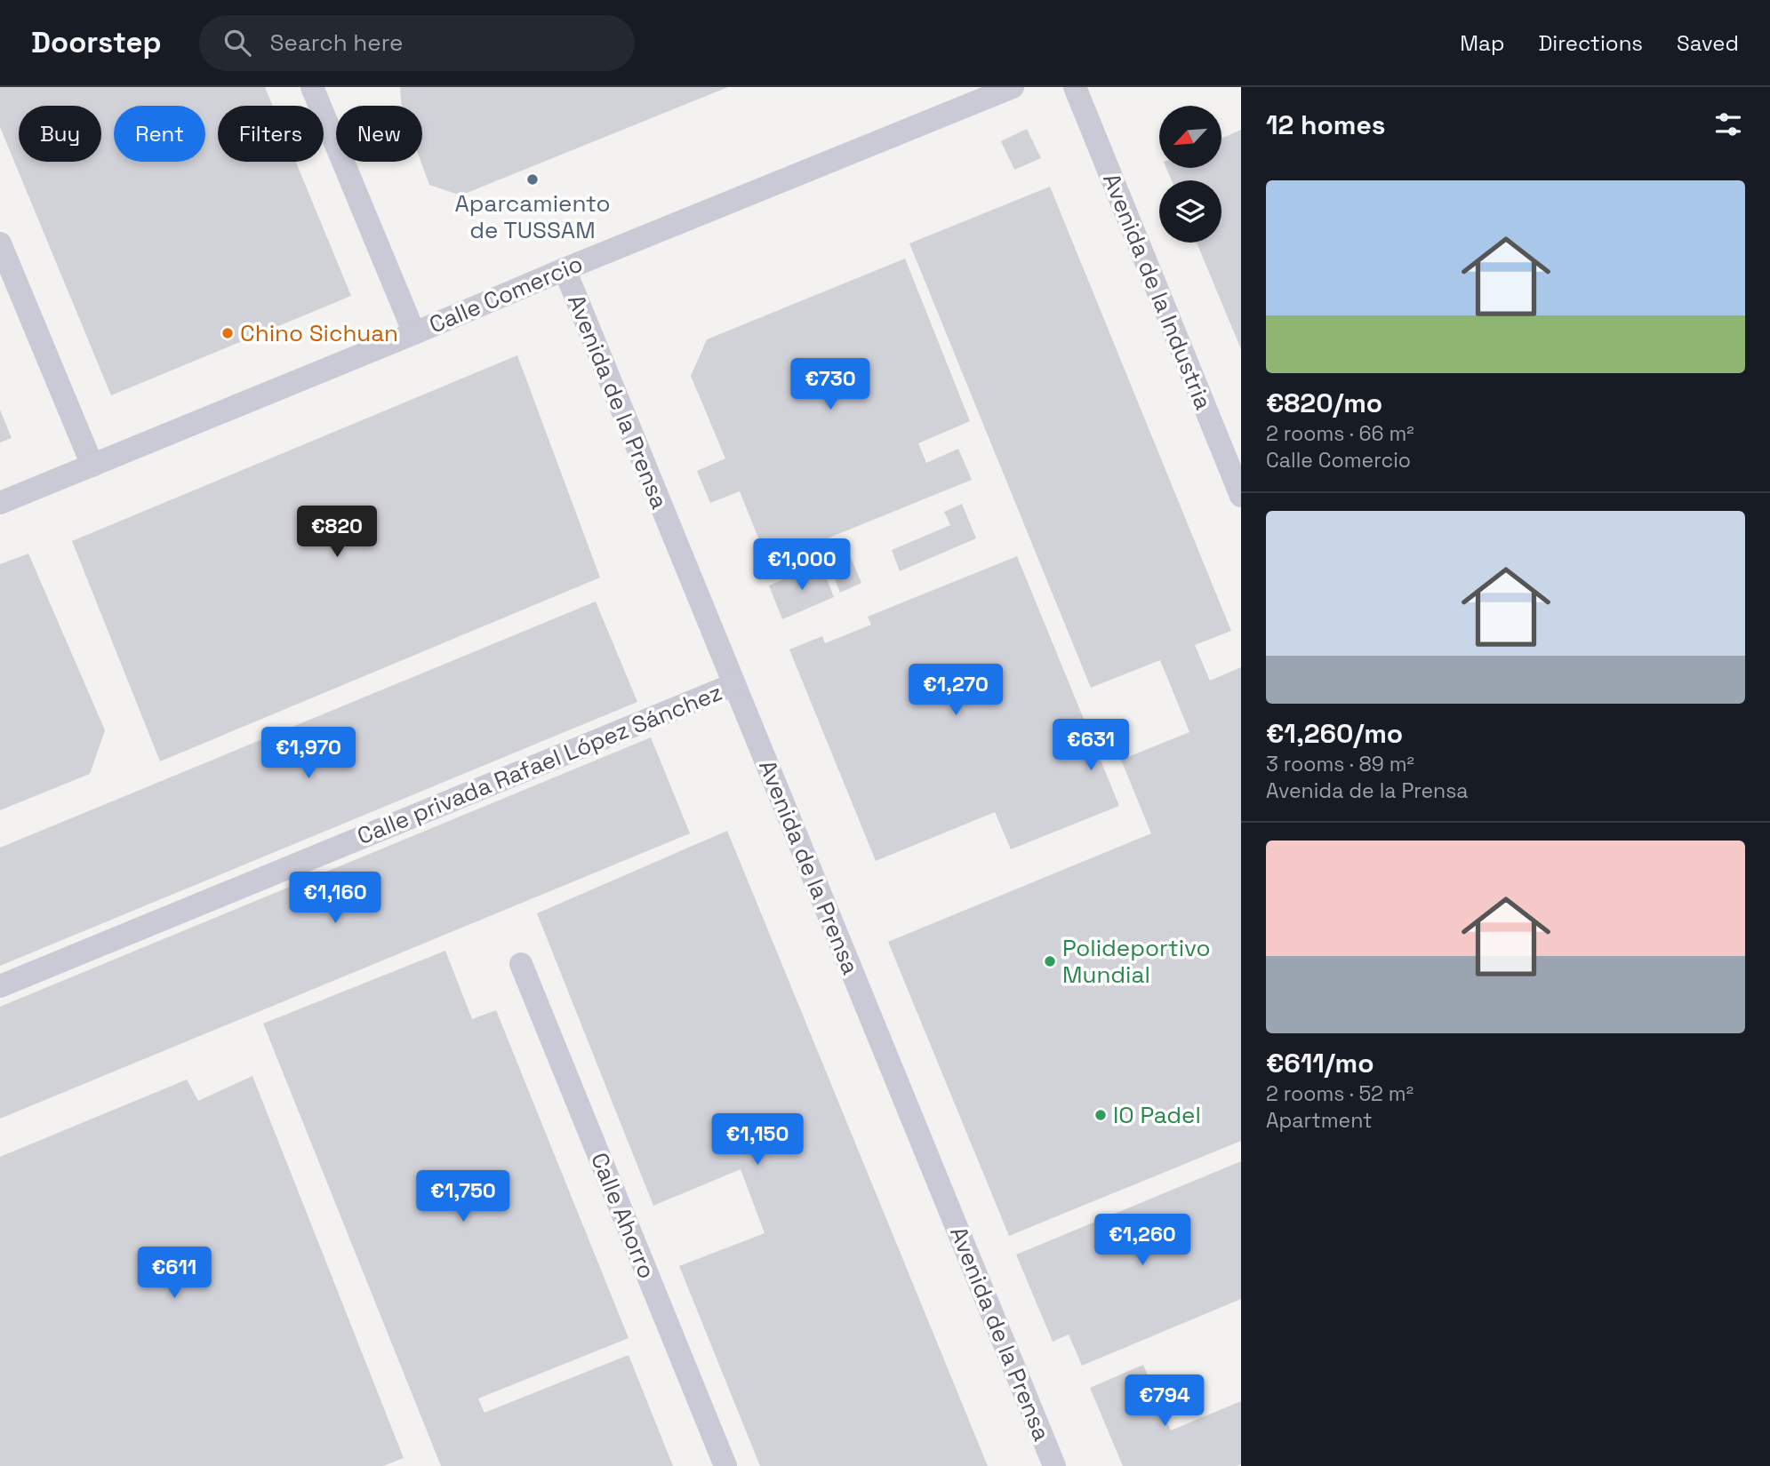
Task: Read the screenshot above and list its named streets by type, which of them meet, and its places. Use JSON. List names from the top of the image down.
{
  "streets": {
    "street": [
      "Avenida de la Industria",
      "Calle Comercio",
      "Avenida de la Prensa",
      "Calle privada Rafael López Sánchez",
      "Calle Ahorro"
    ]
  },
  "crossings": [
    ["Calle Comercio", "Avenida de la Prensa"],
    ["Avenida de la Prensa", "Calle privada Rafael López Sánchez"]
  ],
  "places": [
    "Aparcamiento de TUSSAM",
    "Chino Sichuan",
    "Polideportivo Mundial",
    "IO Padel"
  ],
  "north": "bottom left",
  "page": {
    "header": "Doorstep",
    "search": "Search here",
    "nav": ["Map", "Directions", "Saved"],
    "heading": "12 homes",
    "chip": [
      "Buy",
      "Rent",
      "Filters",
      "New"
    ],
    "list": [
      {
        "name": "€820/mo",
        "note": "2 rooms · 66 m² · Calle Comercio"
      },
      {
        "name": "€1,260/mo",
        "note": "3 rooms · 89 m² · Avenida de la Prensa"
      },
      {
        "name": "€611/mo",
        "note": "2 rooms · 52 m² · Apartment"
      }
    ],
    "price": [
      "€730",
      "€820",
      "€1,000",
      "€1,270",
      "€631",
      "€1,970",
      "€1,160",
      "€1,150",
      "€1,750",
      "€1,260",
      "€611",
      "€794"
    ]
  }
}
